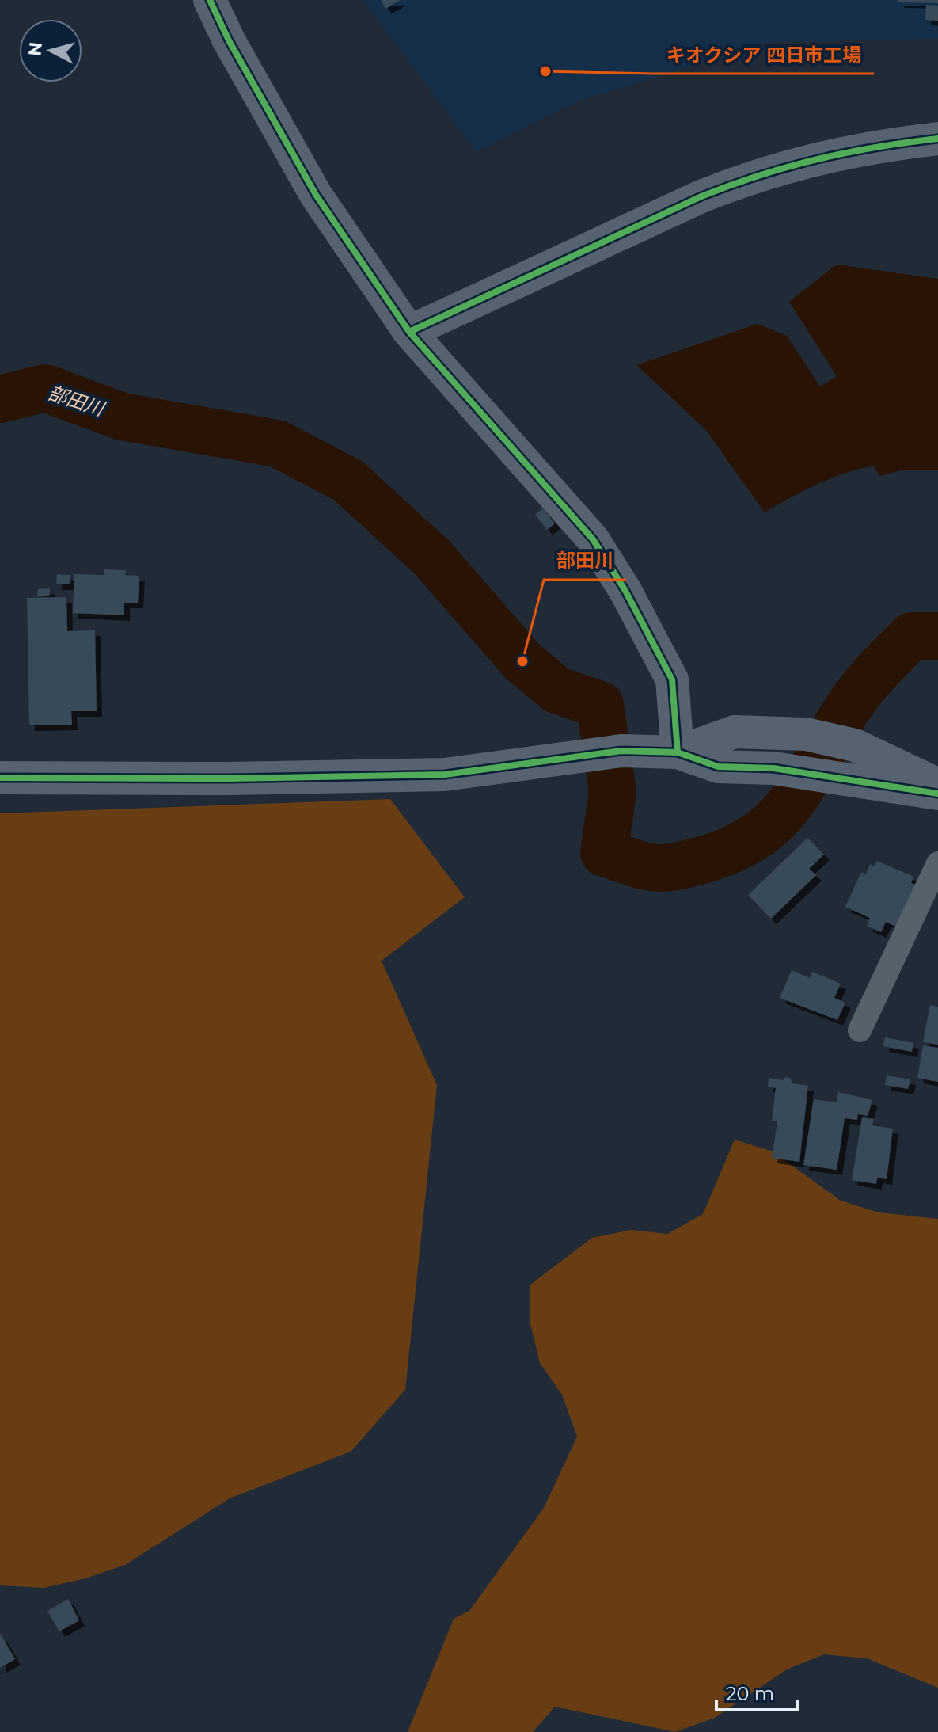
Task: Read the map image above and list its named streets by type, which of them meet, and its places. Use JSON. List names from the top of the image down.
{
  "water": ["部田川"],
  "places": ["キオクシア 四日市工場", "部田川"],
  "scale_bar": "20 m",
  "north": "left"
}
